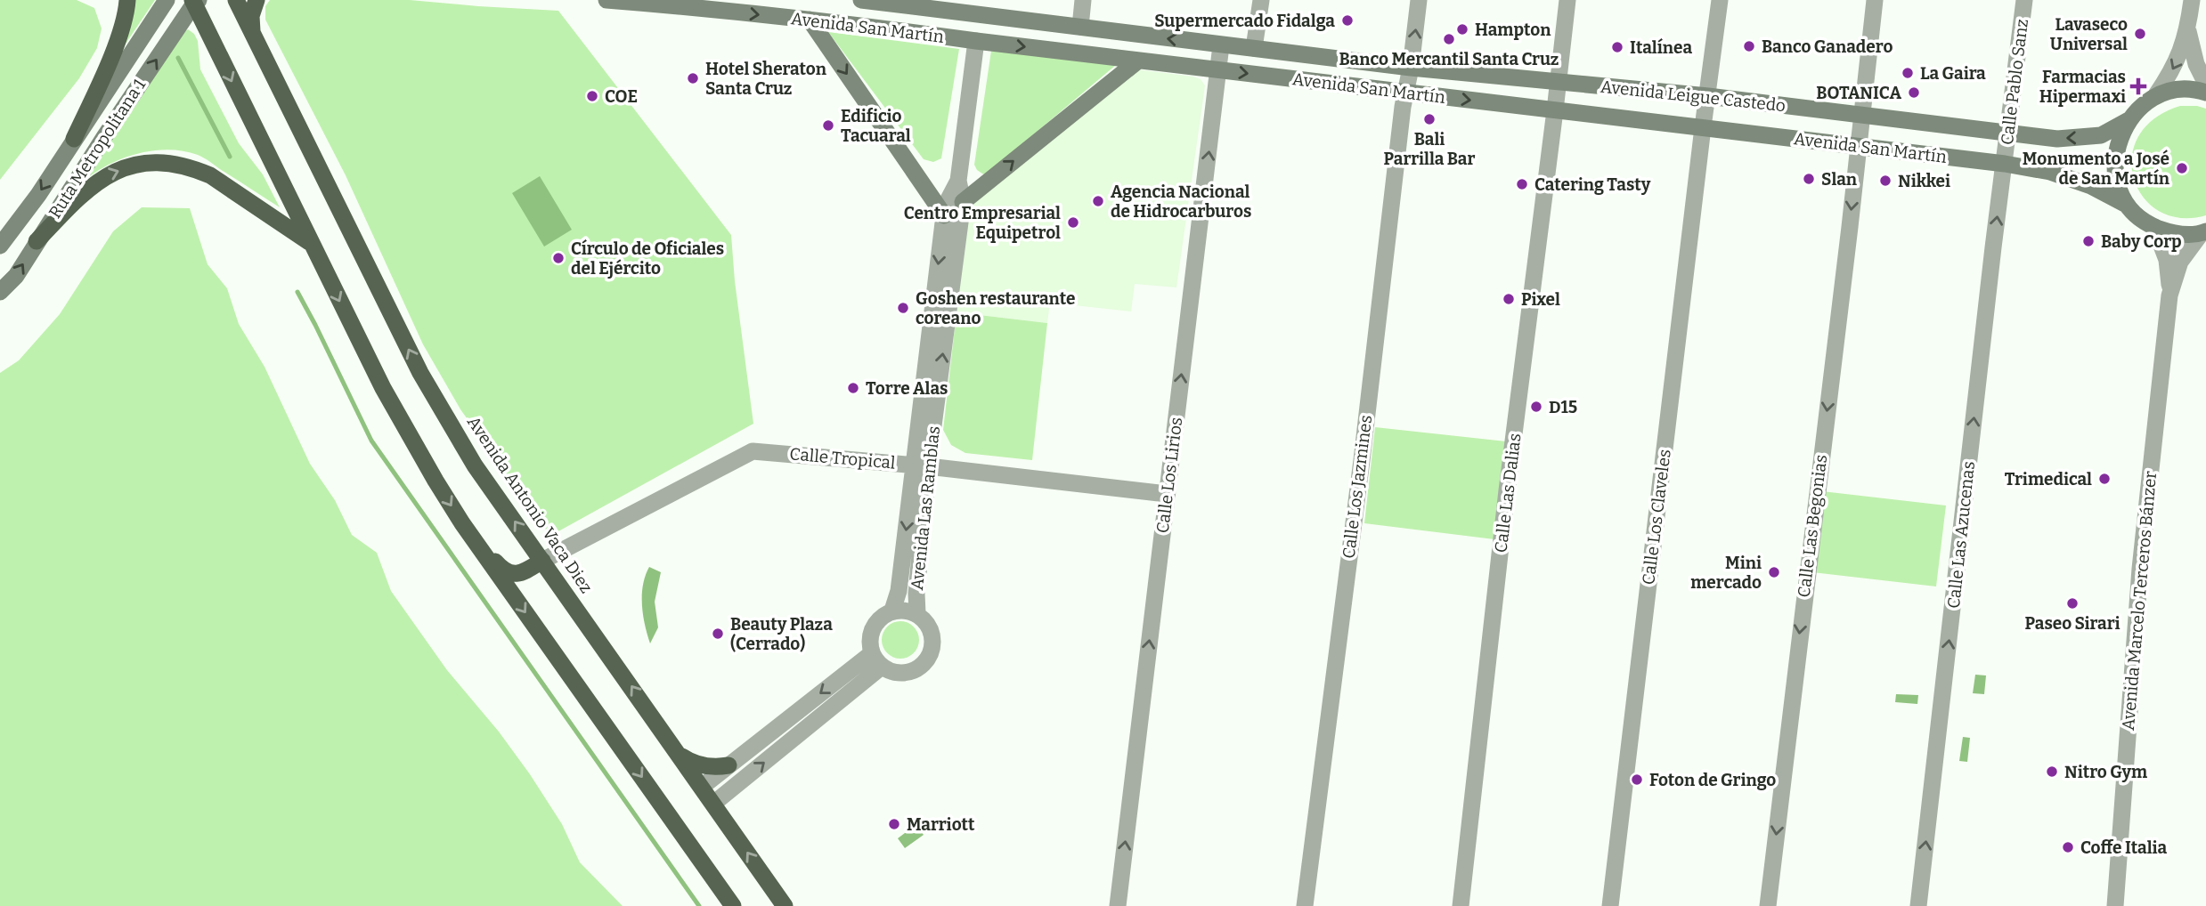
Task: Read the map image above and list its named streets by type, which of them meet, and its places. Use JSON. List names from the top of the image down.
{
  "streets": {
    "highway": ["Avenida Antonio Vaca Diez"],
    "main road": ["Avenida San Martín", "Avenida Leigue Castedo", "Ruta Metropolitana 1"],
    "street": [
      "Calle Pablo Sanz",
      "Calle Tropical",
      "Calle Los Lirios",
      "Calle Los Jazmines",
      "Calle Las Dalias",
      "Avenida Las Ramblas",
      "Calle Los Claveles",
      "Calle Las Begonias",
      "Calle Las Azucenas",
      "Avenida Marcelo Terceros Bánzer"
    ]
  },
  "crossings": [
    ["Avenida San Martín", "Calle Pablo Sanz"],
    ["Avenida San Martín", "Avenida Leigue Castedo"],
    ["Avenida San Martín", "Calle Los Lirios"],
    ["Avenida San Martín", "Calle Los Jazmines"],
    ["Avenida San Martín", "Calle Las Dalias"],
    ["Avenida San Martín", "Avenida Las Ramblas"],
    ["Avenida San Martín", "Calle Los Claveles"],
    ["Avenida San Martín", "Calle Las Begonias"],
    ["Avenida San Martín", "Calle Las Azucenas"],
    ["Avenida San Martín", "Avenida Marcelo Terceros Bánzer"],
    ["Calle Pablo Sanz", "Avenida Leigue Castedo"],
    ["Calle Pablo Sanz", "Calle Las Azucenas"],
    ["Avenida Leigue Castedo", "Calle Los Jazmines"],
    ["Avenida Leigue Castedo", "Calle Las Dalias"],
    ["Avenida Leigue Castedo", "Calle Los Claveles"],
    ["Avenida Leigue Castedo", "Calle Las Begonias"],
    ["Calle Tropical", "Calle Los Lirios"],
    ["Calle Tropical", "Avenida Antonio Vaca Diez"],
    ["Calle Tropical", "Avenida Las Ramblas"]
  ],
  "one_way": ["Calle Los Lirios", "Calle Las Begonias", "Calle Las Azucenas"],
  "places": {
    "other": [
      "Supermercado Fidalga",
      "Hampton",
      "Lavaseco Universal",
      "Banco Mercantil Santa Cruz",
      "Banco Ganadero",
      "Italínea",
      "La Gaira",
      "Hotel Sheraton Santa Cruz",
      "BOTANICA",
      "COE",
      "Bali Parrilla Bar",
      "Edificio Tacuaral",
      "Monumento a José de San Martín",
      "Slan",
      "Nikkei",
      "Catering Tasty",
      "Agencia Nacional de Hidrocarburos",
      "Centro Empresarial Equipetrol",
      "Baby Corp",
      "Círculo de Oficiales del Ejército",
      "Pixel",
      "Goshen restaurante coreano",
      "Torre Alas",
      "D15",
      "Trimedical",
      "Mini mercado",
      "Paseo Sirari",
      "Beauty Plaza (Cerrado)",
      "Nitro Gym",
      "Foton de Gringo",
      "Marriott",
      "Coffe Italia"
    ],
    "health": ["Farmacias Hipermaxi"]
  }
}
